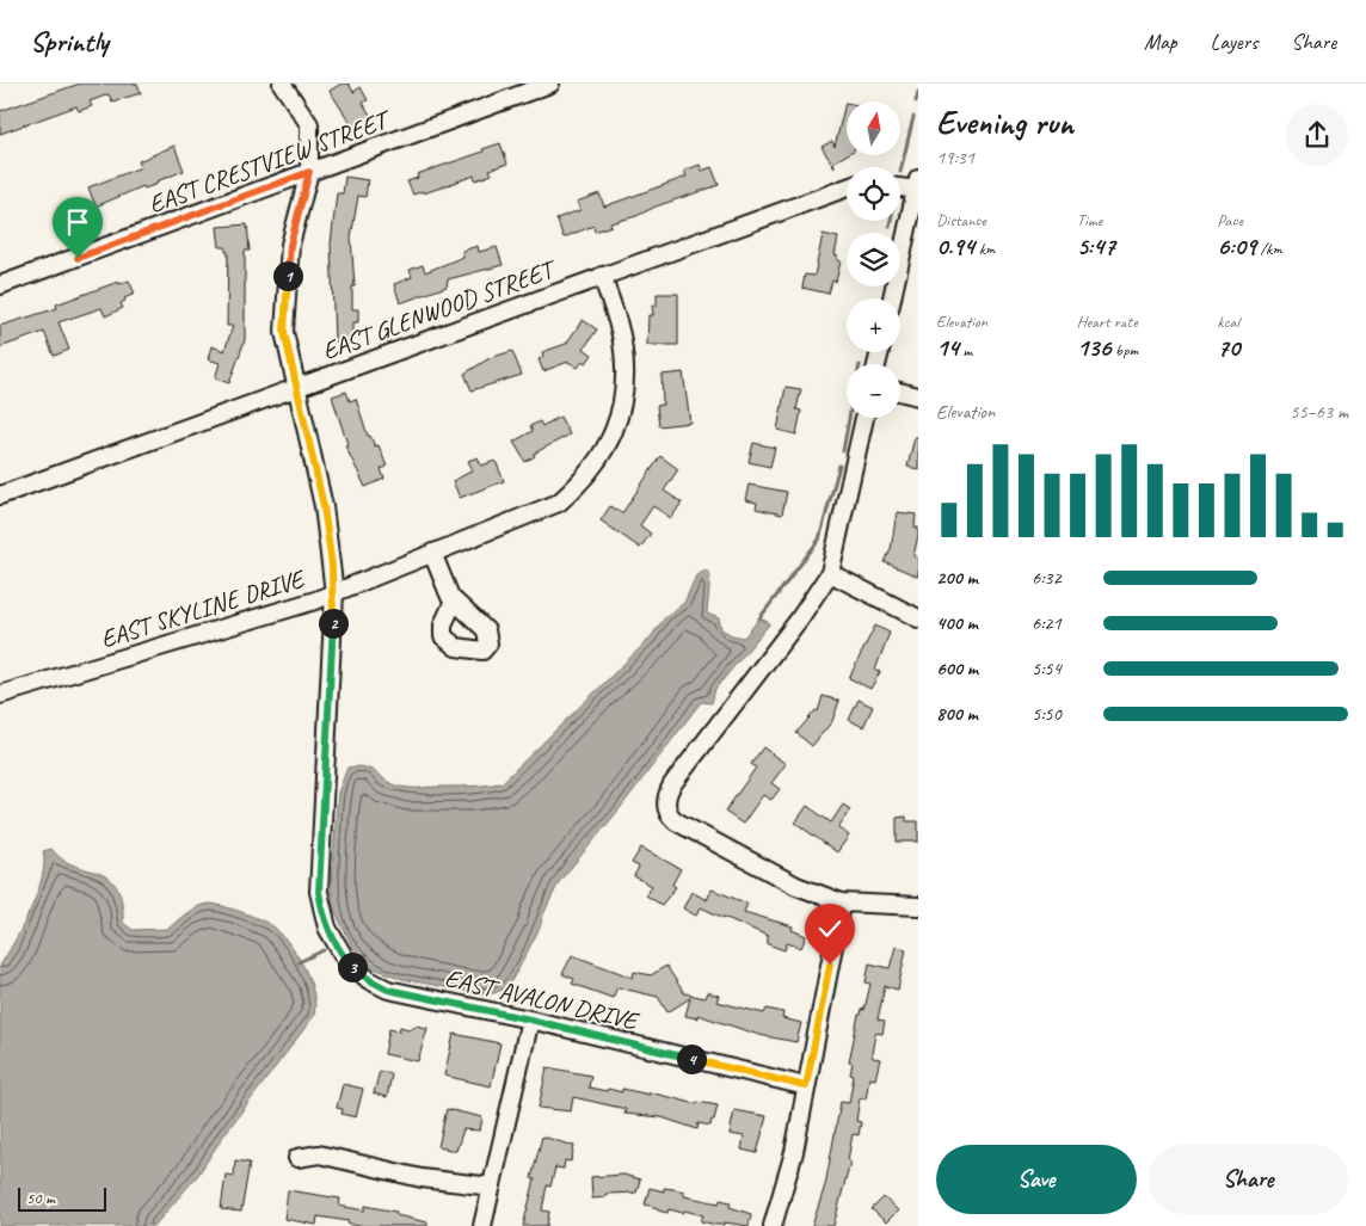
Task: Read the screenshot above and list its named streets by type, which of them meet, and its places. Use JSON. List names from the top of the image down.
{
  "streets": {
    "street": [
      "EAST CRESTVIEW STREET",
      "EAST GLENWOOD STREET",
      "EAST SKYLINE DRIVE",
      "EAST AVALON DRIVE"
    ]
  },
  "crossings": [
    ["EAST CRESTVIEW STREET", "EAST AVALON DRIVE"],
    ["EAST GLENWOOD STREET", "EAST SKYLINE DRIVE"],
    ["EAST GLENWOOD STREET", "EAST AVALON DRIVE"],
    ["EAST SKYLINE DRIVE", "EAST AVALON DRIVE"]
  ],
  "scale_bar": "50 m",
  "north": "top",
  "page": {
    "header": "Sprintly",
    "nav": ["Map", "Layers", "Share"],
    "heading": ["Evening run", "19:31"],
    "map_buttons": ["+", "−"],
    "stats": [
      ["Distance", "0.94 km"],
      ["Time", "5:47"],
      ["Pace", "6:09 /km"],
      ["Elevation", "14 m"],
      ["Heart rate", "136 bpm"],
      ["kcal", "70"]
    ],
    "pins": [
      "1",
      "2",
      "3",
      "4"
    ],
    "chart": ["Elevation", "55–63 m"],
    "list": [
      {
        "name": "200 m",
        "note": "6:32"
      },
      {
        "name": "400 m",
        "note": "6:21"
      },
      {
        "name": "600 m",
        "note": "5:54"
      },
      {
        "name": "800 m",
        "note": "5:50"
      }
    ],
    "buttons": ["Save", "Share"],
    "scale": "50 m"
  }
}
